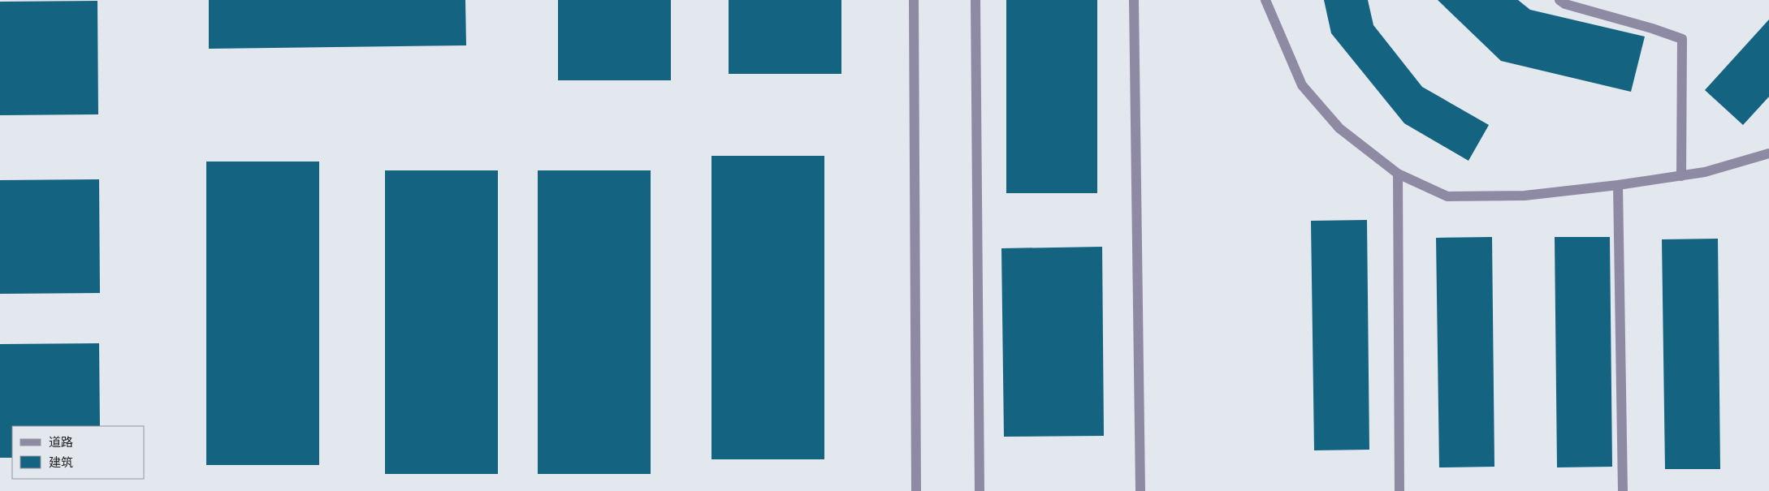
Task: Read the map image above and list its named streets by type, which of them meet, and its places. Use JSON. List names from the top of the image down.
{
  "legend": ["道路", "建筑"]
}
